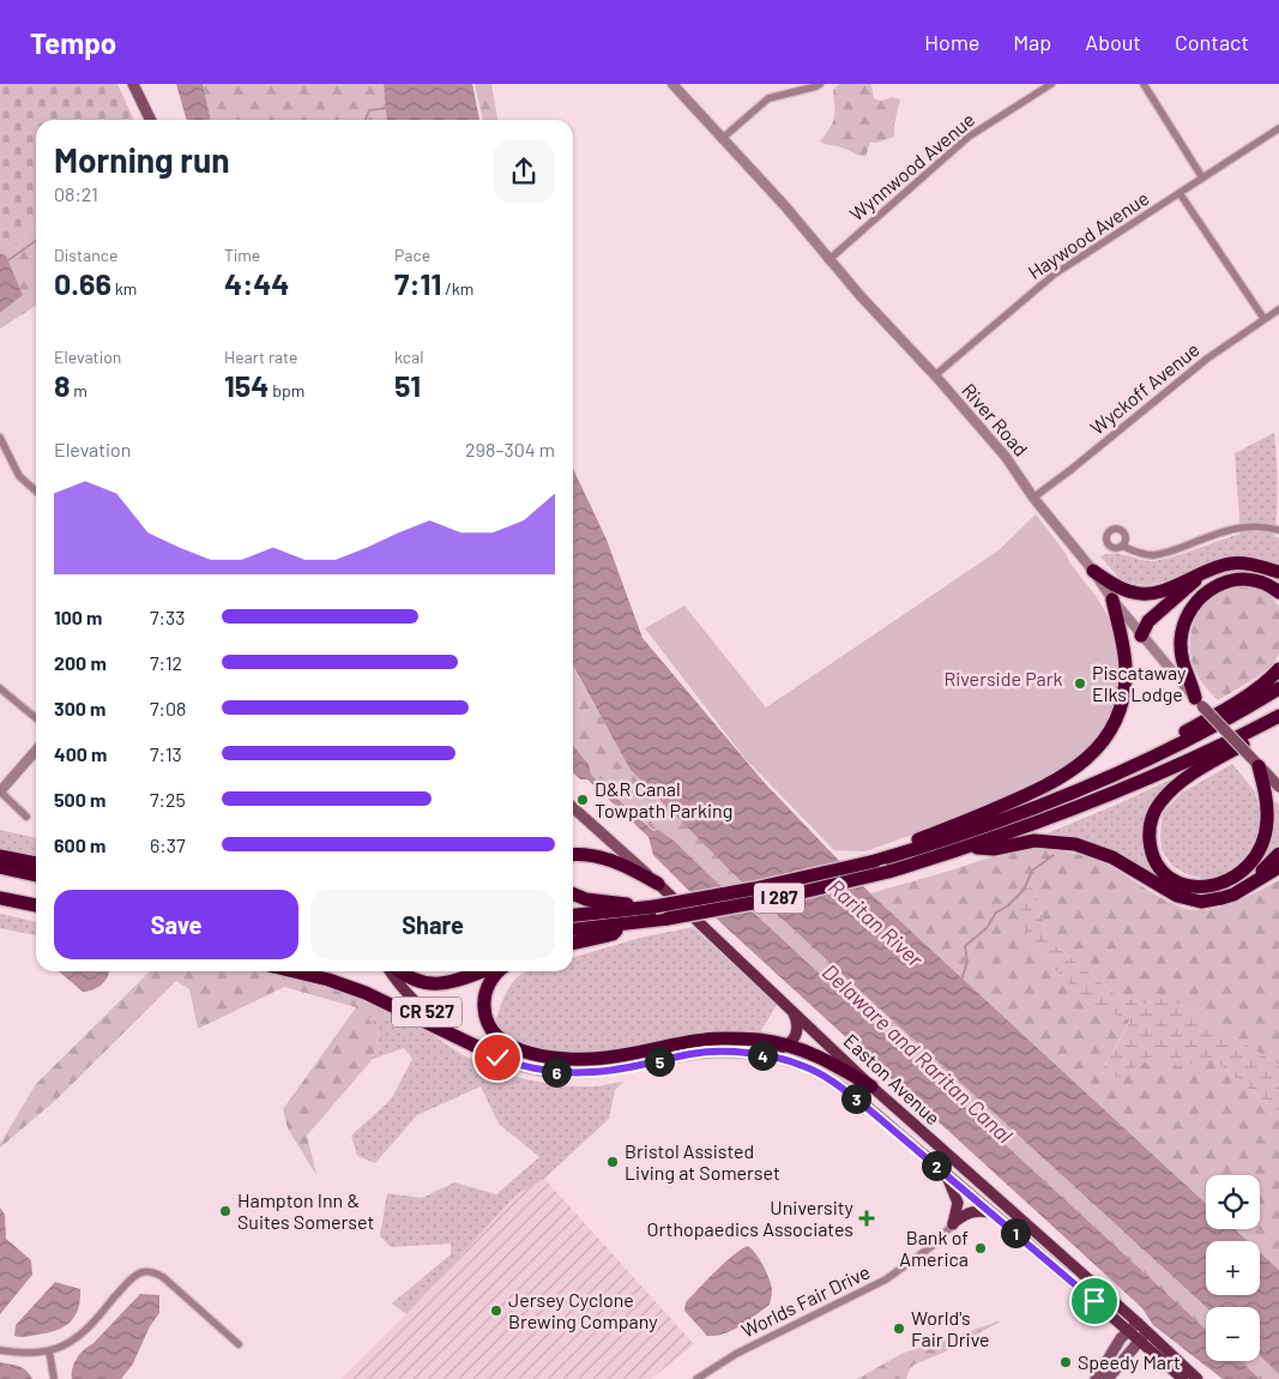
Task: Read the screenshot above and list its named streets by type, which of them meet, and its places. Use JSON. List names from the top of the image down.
{
  "streets": {
    "highway": ["I 287"],
    "main road": ["River Road", "CR 527", "Easton Avenue"],
    "street": [
      "Wynnwood Avenue",
      "Haywood Avenue",
      "Wyckoff Avenue",
      "Worlds Fair Drive"
    ]
  },
  "crossings": [
    ["Wynnwood Avenue", "River Road"],
    ["Haywood Avenue", "River Road"],
    ["Wyckoff Avenue", "River Road"]
  ],
  "water": ["Raritan River", "Delaware and Raritan Canal"],
  "parks": ["Riverside Park"],
  "places": {
    "other": [
      "Piscataway Elks Lodge",
      "D&R Canal Towpath Parking",
      "Bristol Assisted Living at Somerset",
      "Hampton Inn & Suites Somerset",
      "Bank of America",
      "Jersey Cyclone Brewing Company",
      "World's Fair Drive",
      "Speedy Mart"
    ],
    "health": ["University Orthopaedics Associates"]
  },
  "page": {
    "header": "Tempo",
    "nav": [
      "Home",
      "Map",
      "About",
      "Contact"
    ],
    "heading": ["Morning run", "08:21"],
    "stats": [
      ["Distance", "0.66 km"],
      ["Time", "4:44"],
      ["Pace", "7:11 /km"],
      ["Elevation", "8 m"],
      ["Heart rate", "154 bpm"],
      ["kcal", "51"]
    ],
    "chart": ["Elevation", "298–304 m"],
    "list": [
      {
        "name": "100 m",
        "note": "7:33"
      },
      {
        "name": "200 m",
        "note": "7:12"
      },
      {
        "name": "300 m",
        "note": "7:08"
      },
      {
        "name": "400 m",
        "note": "7:13"
      },
      {
        "name": "500 m",
        "note": "7:25"
      },
      {
        "name": "600 m",
        "note": "6:37"
      }
    ],
    "buttons": ["Save", "Share"],
    "pins": [
      "4",
      "5",
      "6",
      "3",
      "2",
      "1"
    ],
    "map_buttons": ["+", "−"]
  }
}
